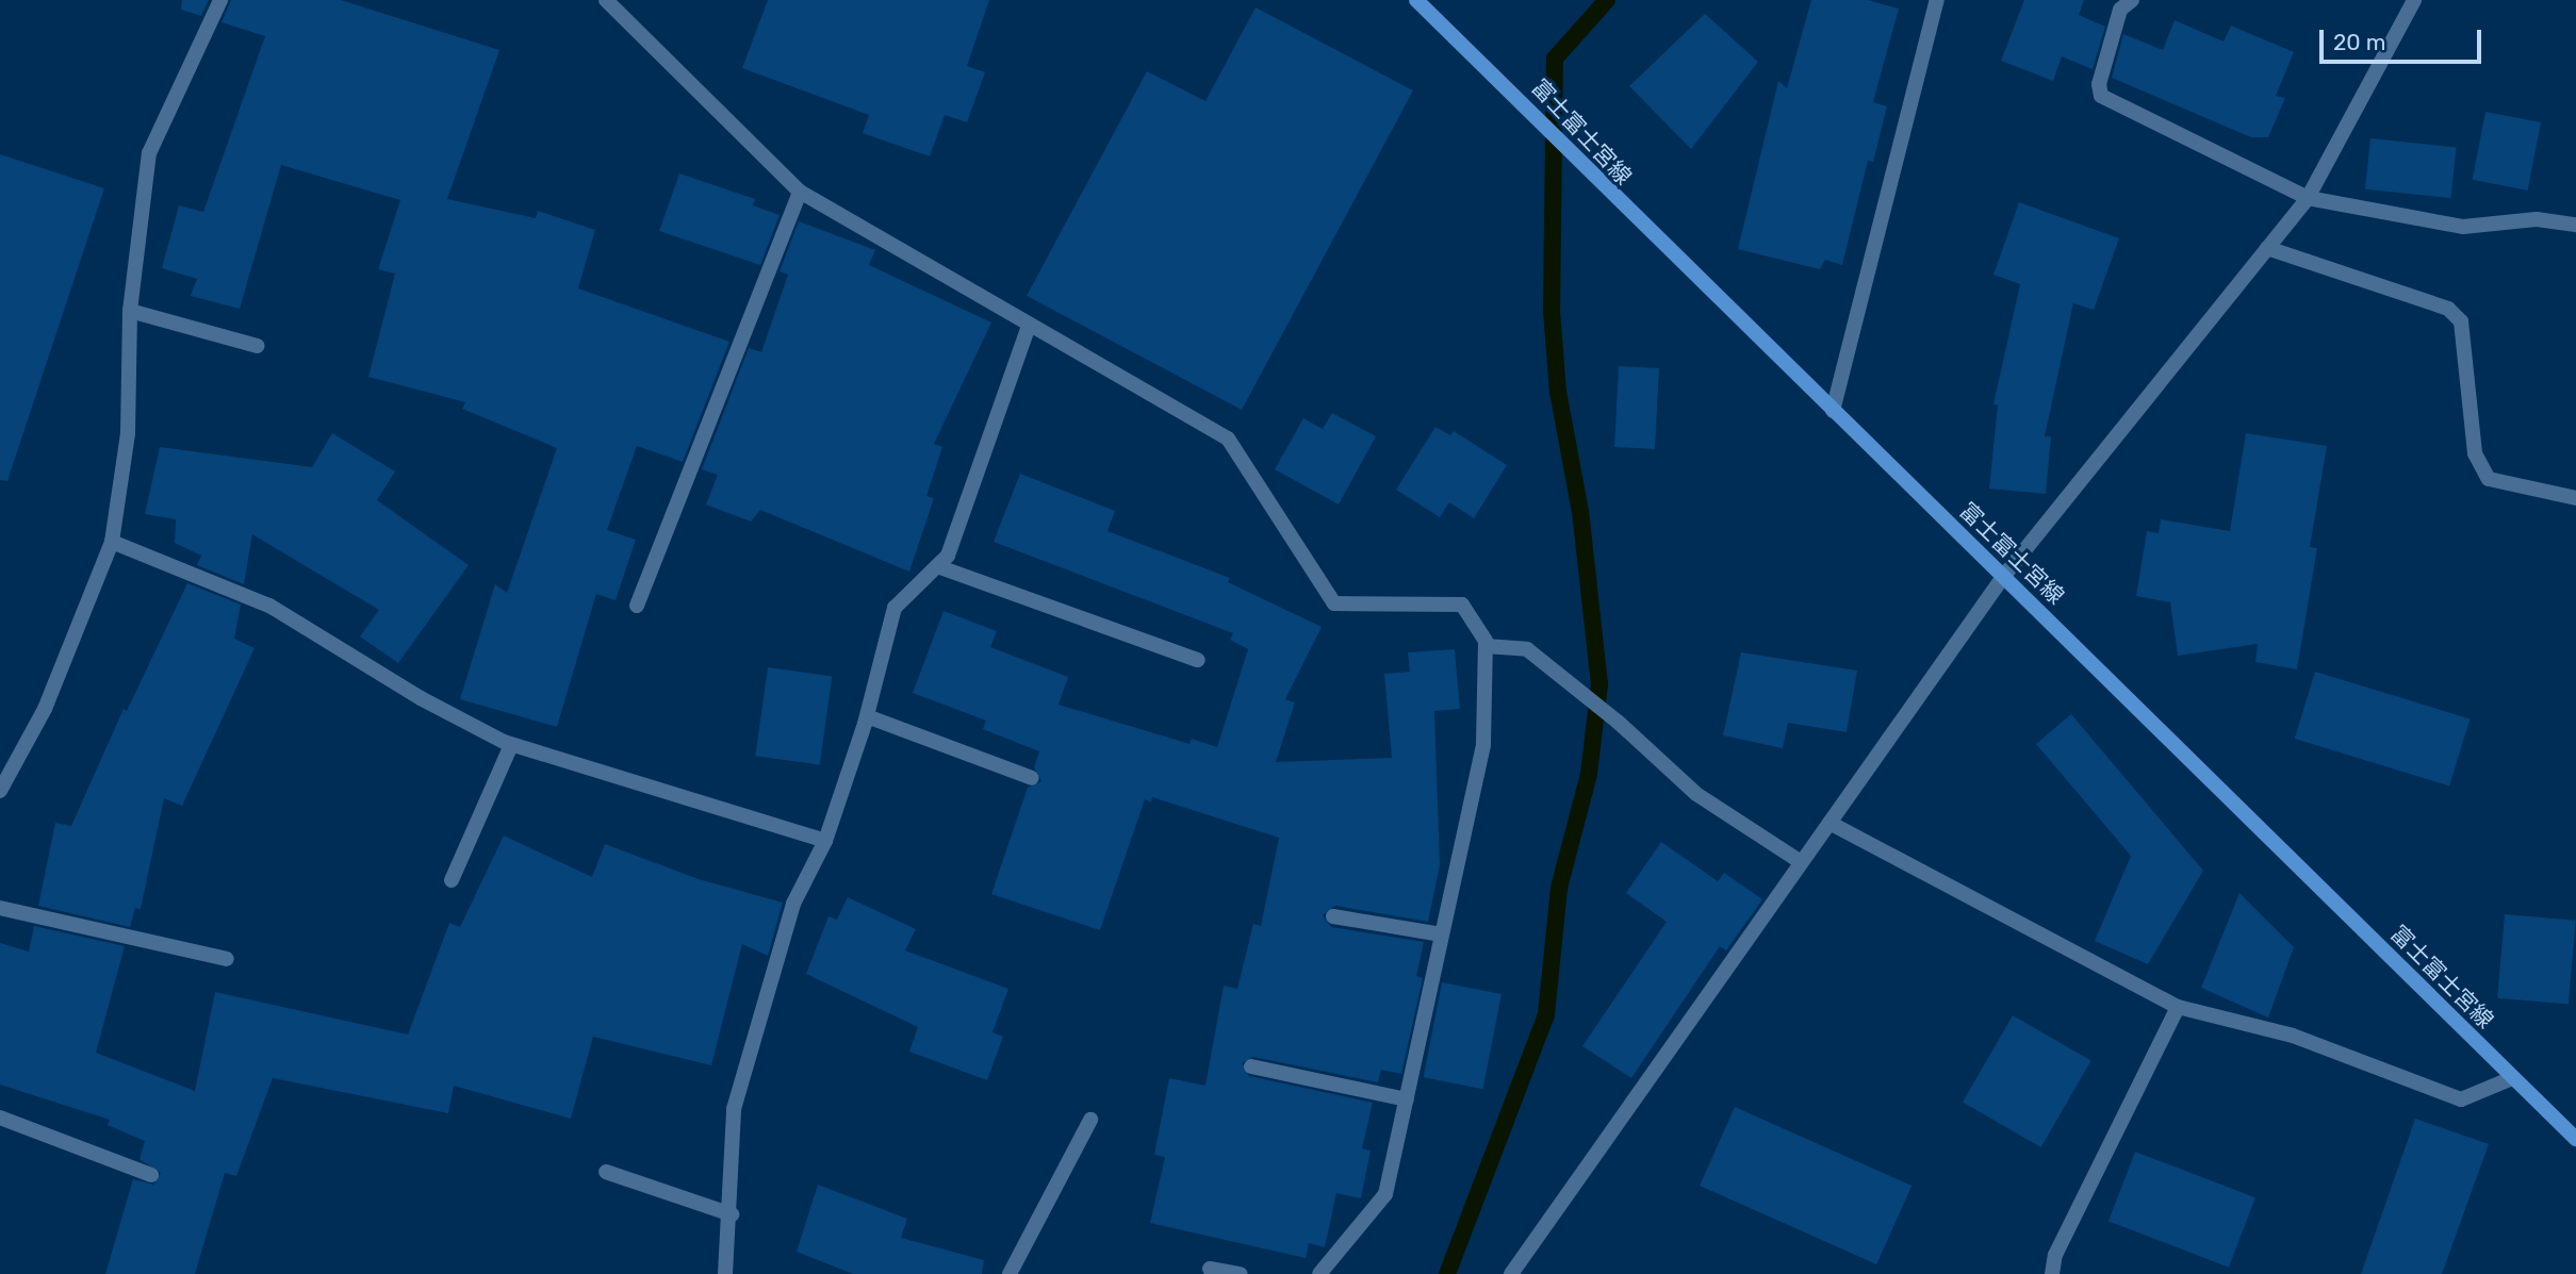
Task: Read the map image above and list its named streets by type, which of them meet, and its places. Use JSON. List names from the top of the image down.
{
  "streets": {
    "main road": ["富士富士宮線"]
  },
  "scale_bar": "20 m"
}
